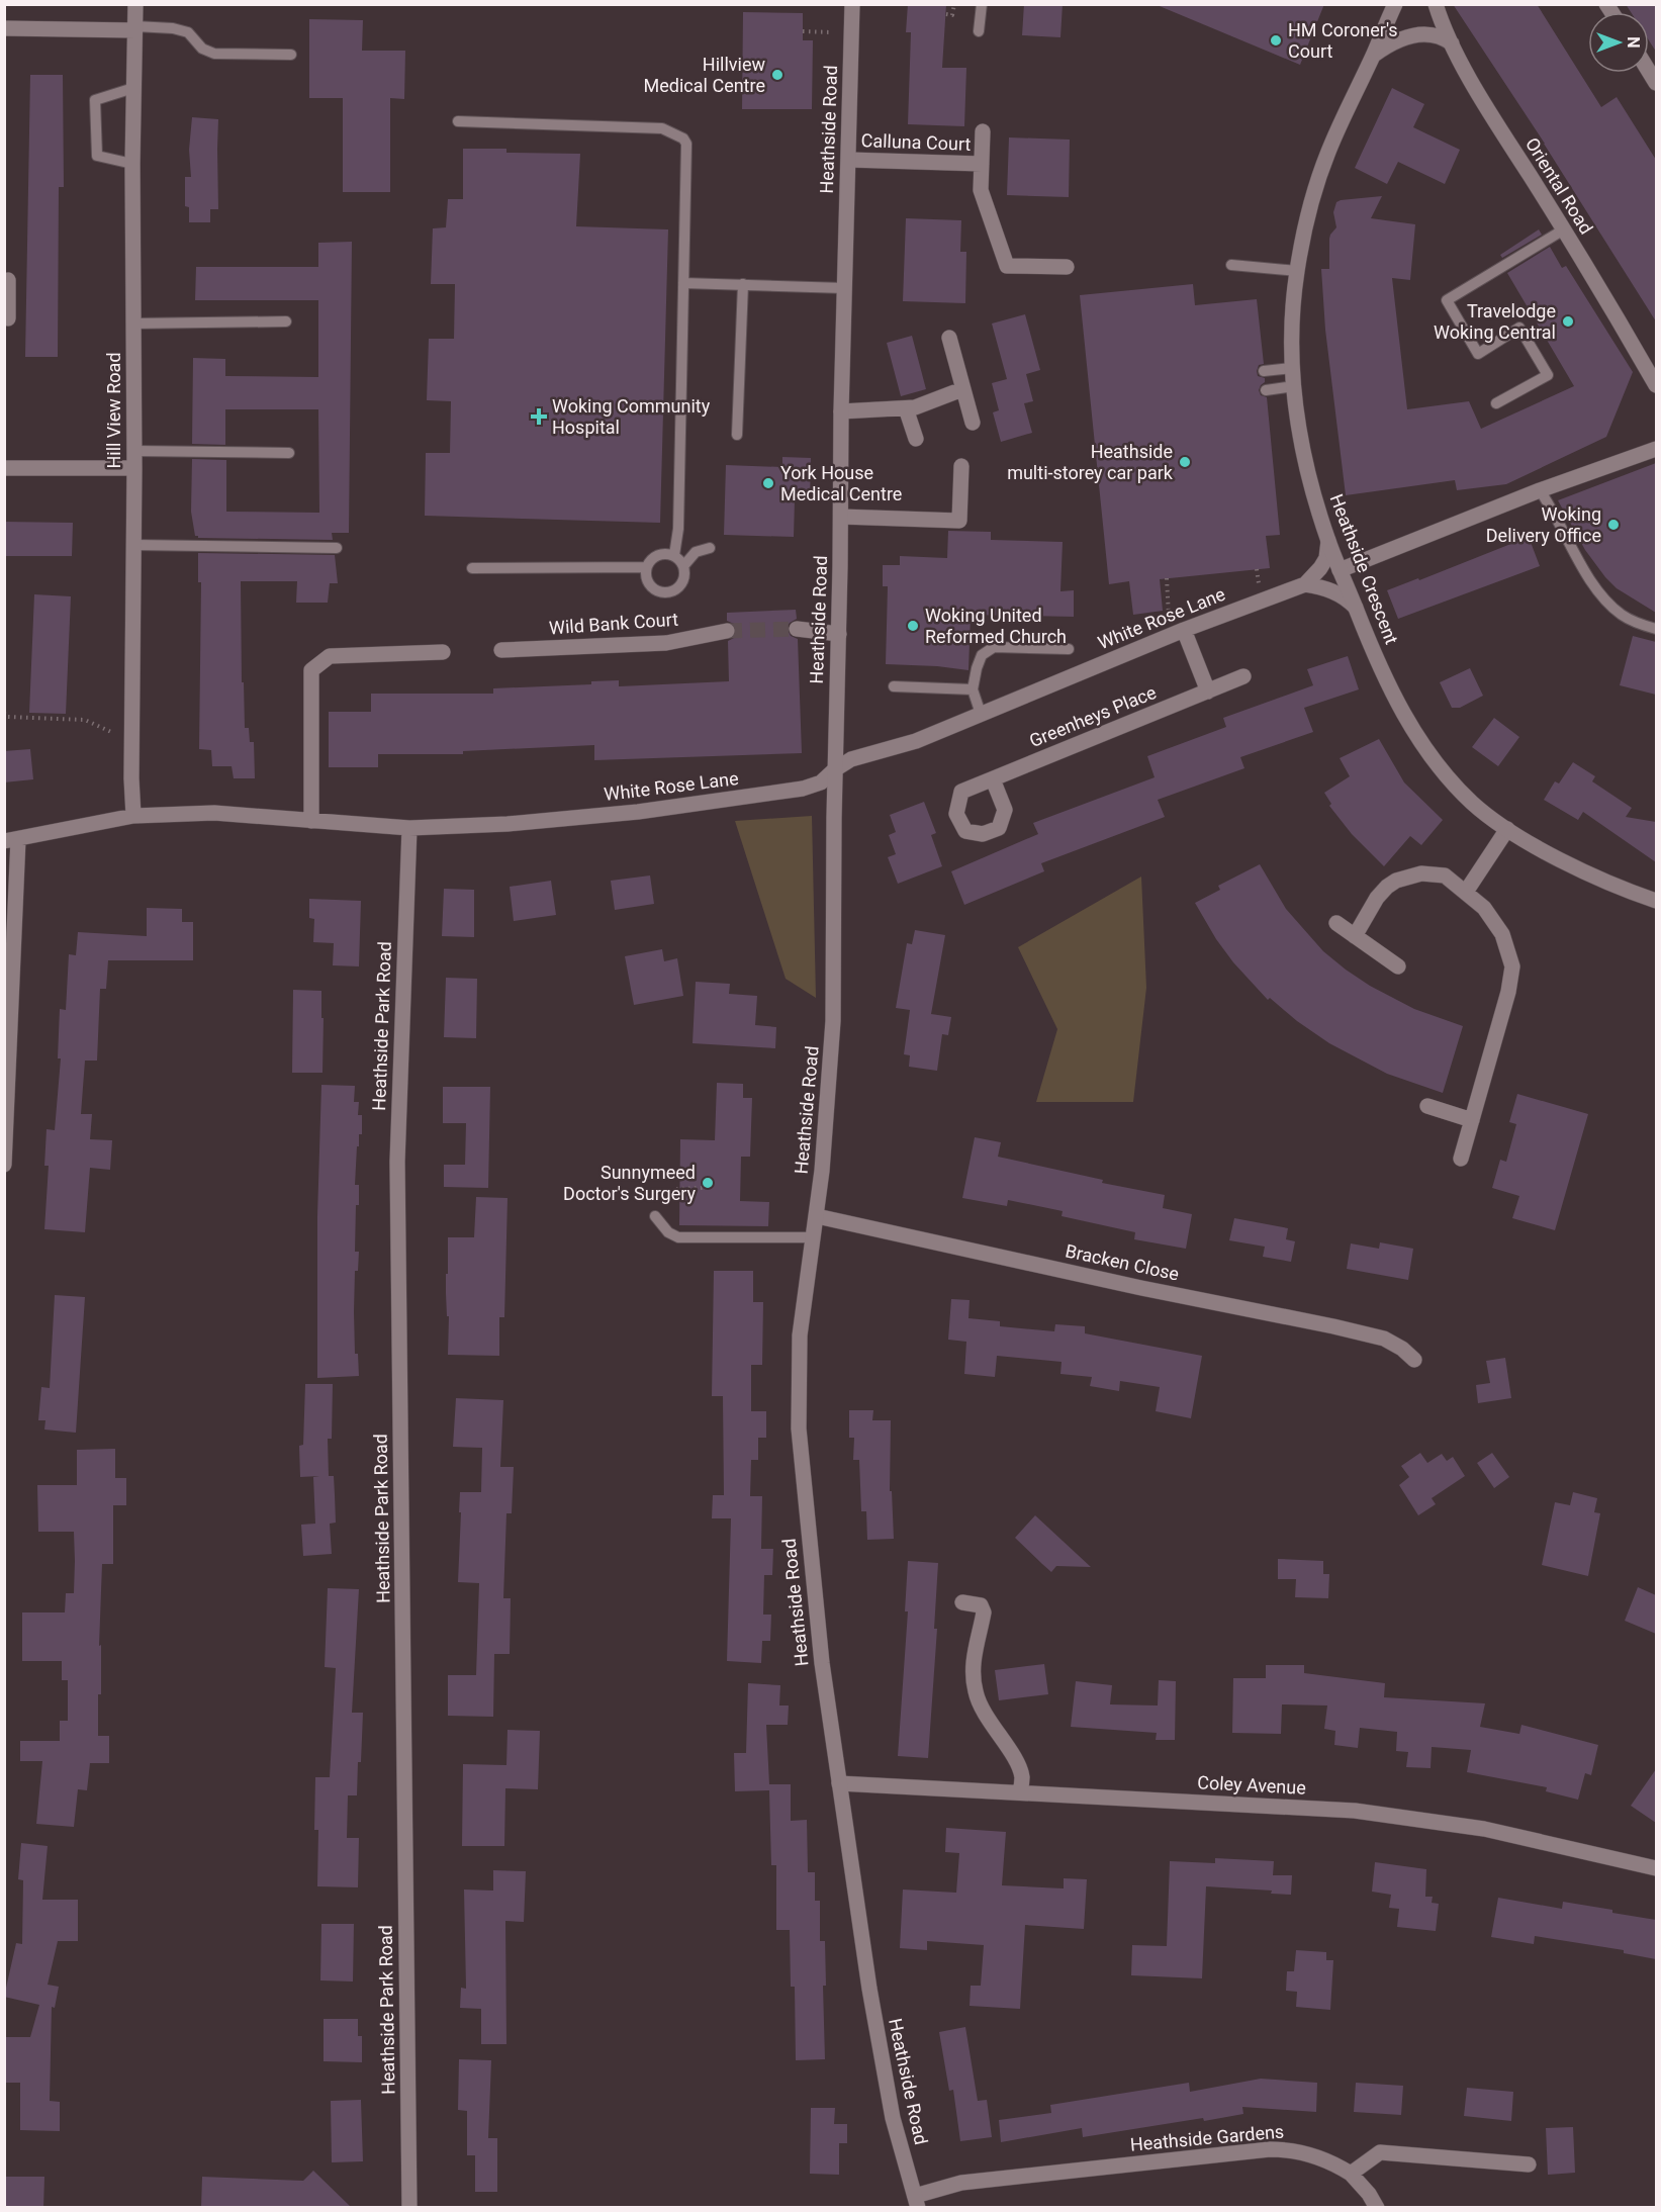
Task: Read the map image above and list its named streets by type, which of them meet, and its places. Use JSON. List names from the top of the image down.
{
  "streets": {
    "street": [
      "Heathside Road",
      "Calluna Court",
      "Oriental Road",
      "Hill View Road",
      "Heathside Crescent",
      "White Rose Lane",
      "Wild Bank Court",
      "Greenheys Place",
      "Heathside Park Road",
      "Bracken Close",
      "Coley Avenue",
      "Heathside Gardens"
    ]
  },
  "crossings": [
    ["Heathside Road", "Calluna Court"],
    ["Heathside Road", "White Rose Lane"],
    ["Heathside Road", "Bracken Close"],
    ["Heathside Road", "Coley Avenue"],
    ["Heathside Road", "Heathside Gardens"],
    ["Hill View Road", "White Rose Lane"],
    ["Heathside Crescent", "White Rose Lane"],
    ["White Rose Lane", "Heathside Park Road"]
  ],
  "places": {
    "other": [
      "HM Coroner's Court",
      "Hillview Medical Centre",
      "Travelodge Woking Central",
      "Heathside multi-storey car park",
      "York House Medical Centre",
      "Woking Delivery Office",
      "Woking United Reformed Church",
      "Sunnymeed Doctor's Surgery"
    ],
    "health": ["Woking Community Hospital"]
  },
  "north": "right"
}
